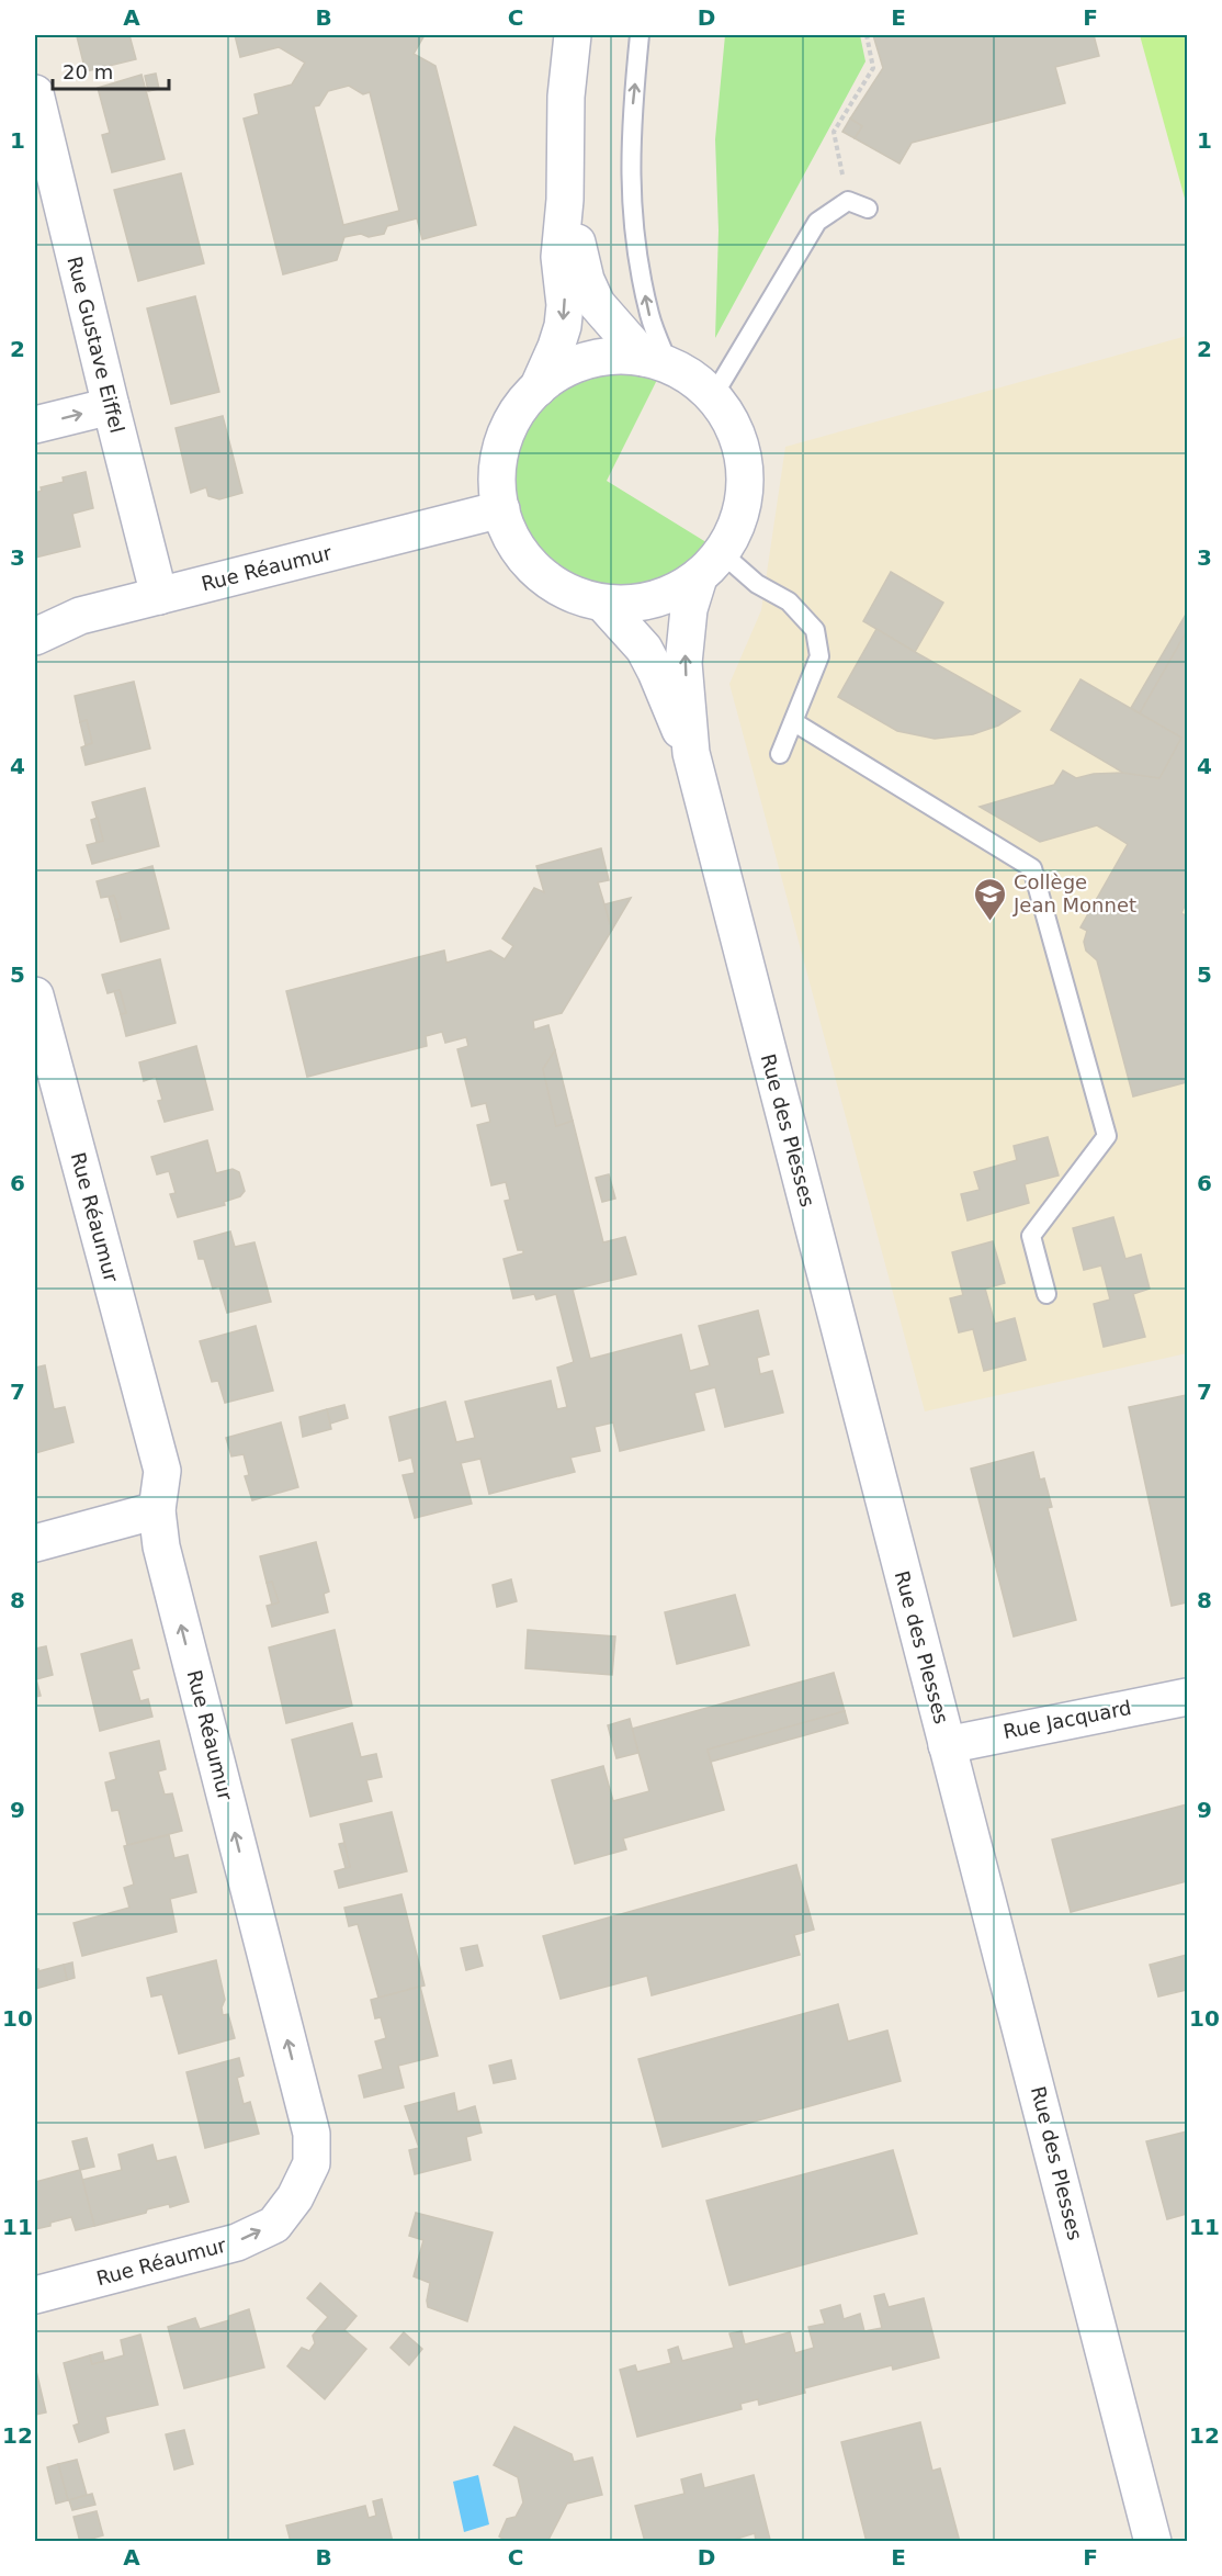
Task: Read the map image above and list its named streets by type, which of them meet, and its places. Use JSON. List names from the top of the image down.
{
  "streets": {
    "street": [
      "Rue Gustave Eiffel",
      "Rue Réaumur",
      "Rue des Plesses",
      "Rue Jacquard"
    ]
  },
  "crossings": [
    ["Rue Gustave Eiffel", "Rue Réaumur"],
    ["Rue des Plesses", "Rue Jacquard"]
  ],
  "places": {
    "school or university": ["Collège Jean Monnet"]
  },
  "scale_bar": "20 m",
  "grid": {
    "columns": [
      "A",
      "B",
      "C",
      "D",
      "E",
      "F"
    ],
    "rows": [
      "1",
      "2",
      "3",
      "4",
      "5",
      "6",
      "7",
      "8",
      "9",
      "10",
      "11",
      "12"
    ]
  }
}
